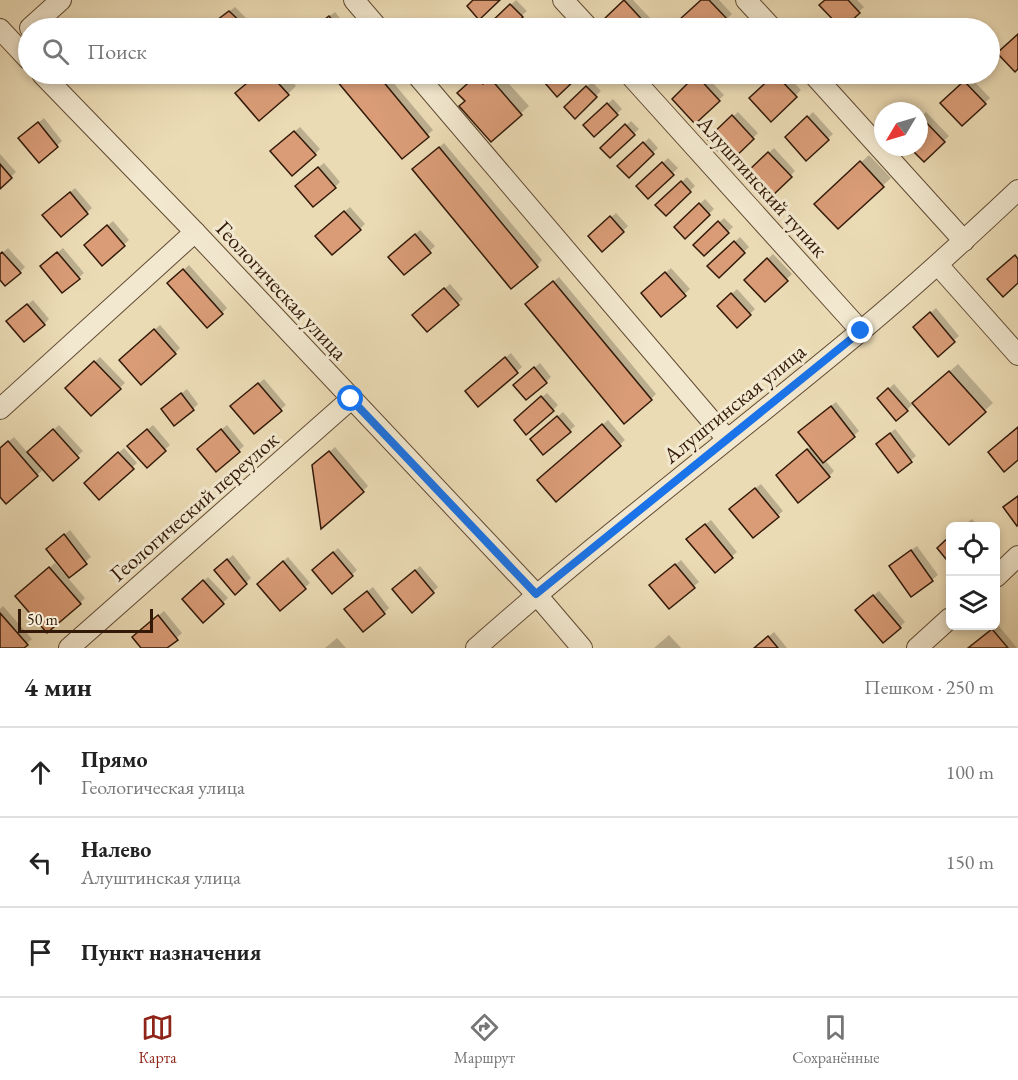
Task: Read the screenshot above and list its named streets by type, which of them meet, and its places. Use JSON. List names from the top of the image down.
{
  "streets": {
    "street": [
      "Алуштинский тупик",
      "Геологическая улица",
      "Алуштинская улица",
      "Геологический переулок"
    ]
  },
  "crossings": [
    ["Алуштинский тупик", "Алуштинская улица"],
    ["Геологическая улица", "Алуштинская улица"],
    ["Геологическая улица", "Геологический переулок"]
  ],
  "scale_bar": "50 m",
  "north": "bottom left",
  "page": {
    "search": "Поиск",
    "scale": "50 m",
    "heading": ["4 мин", "Пешком · 250 m"],
    "list": [
      ["Прямо", "Геологическая улица", "100 m"],
      ["Налево", "Алуштинская улица", "150 m"],
      "Пункт назначения"
    ],
    "nav": ["Карта", "Маршрут", "Сохранённые"]
  }
}
